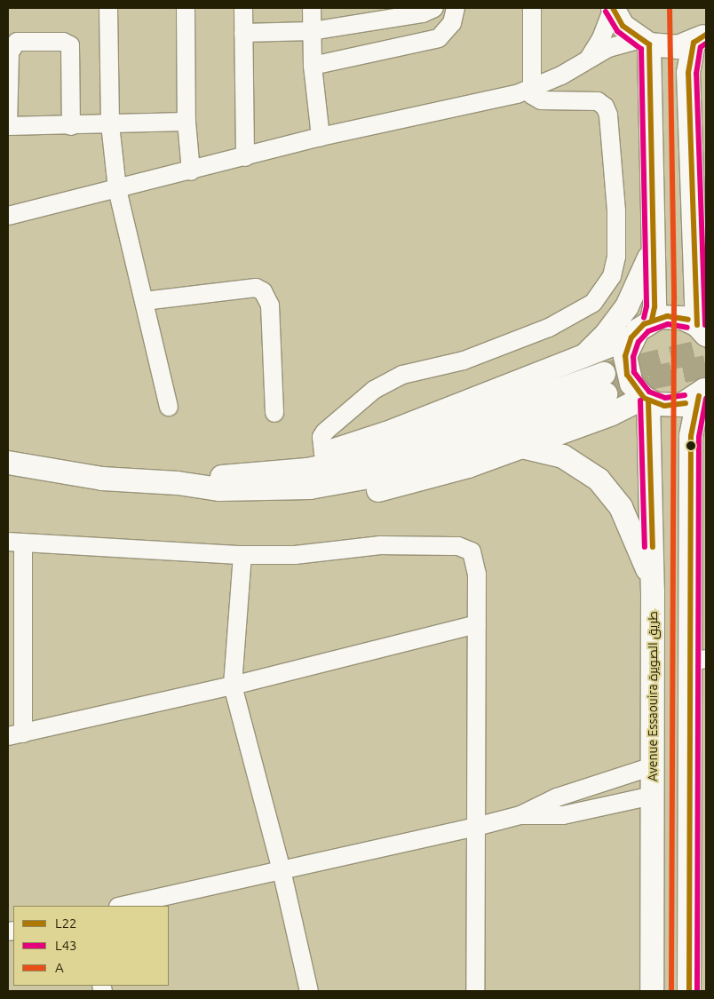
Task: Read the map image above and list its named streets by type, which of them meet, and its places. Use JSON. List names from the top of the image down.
{
  "streets": {
    "main road": ["Avenue Essaouira طريق الصويرة"]
  },
  "lines": ["transit line L22", "transit line A", "transit line L43"],
  "legend": ["L22", "L43", "A"]
}
